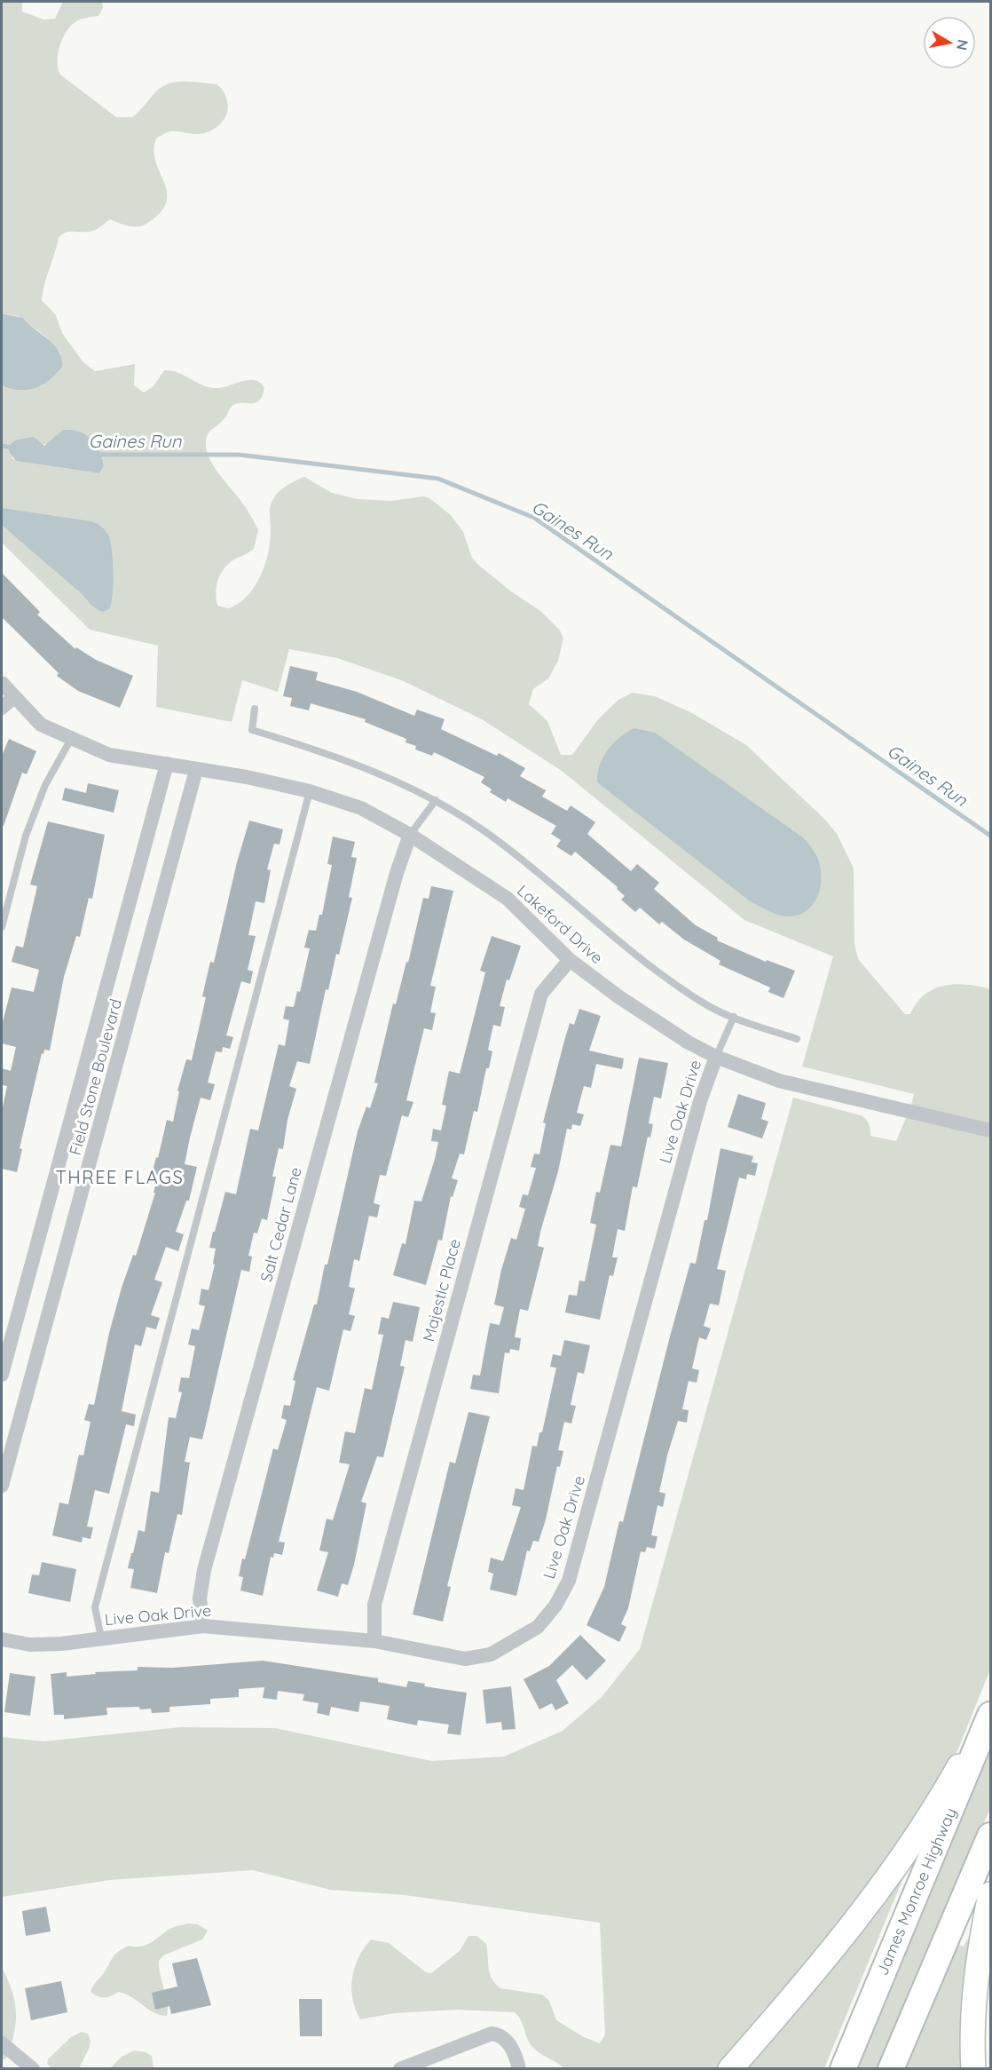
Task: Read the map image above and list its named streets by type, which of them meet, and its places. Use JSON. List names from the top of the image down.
{
  "streets": {
    "highway": ["James Monroe Highway"],
    "street": [
      "Lakeford Drive",
      "Field Stone Boulevard",
      "Live Oak Drive",
      "Salt Cedar Lane",
      "Majestic Place"
    ]
  },
  "crossings": [
    ["Lakeford Drive", "Field Stone Boulevard"],
    ["Lakeford Drive", "Live Oak Drive"],
    ["Lakeford Drive", "Salt Cedar Lane"],
    ["Lakeford Drive", "Majestic Place"],
    ["Live Oak Drive", "Salt Cedar Lane"],
    ["Live Oak Drive", "Majestic Place"]
  ],
  "districts": ["THREE FLAGS"],
  "water": ["Gaines Run"],
  "north": "right"
}
